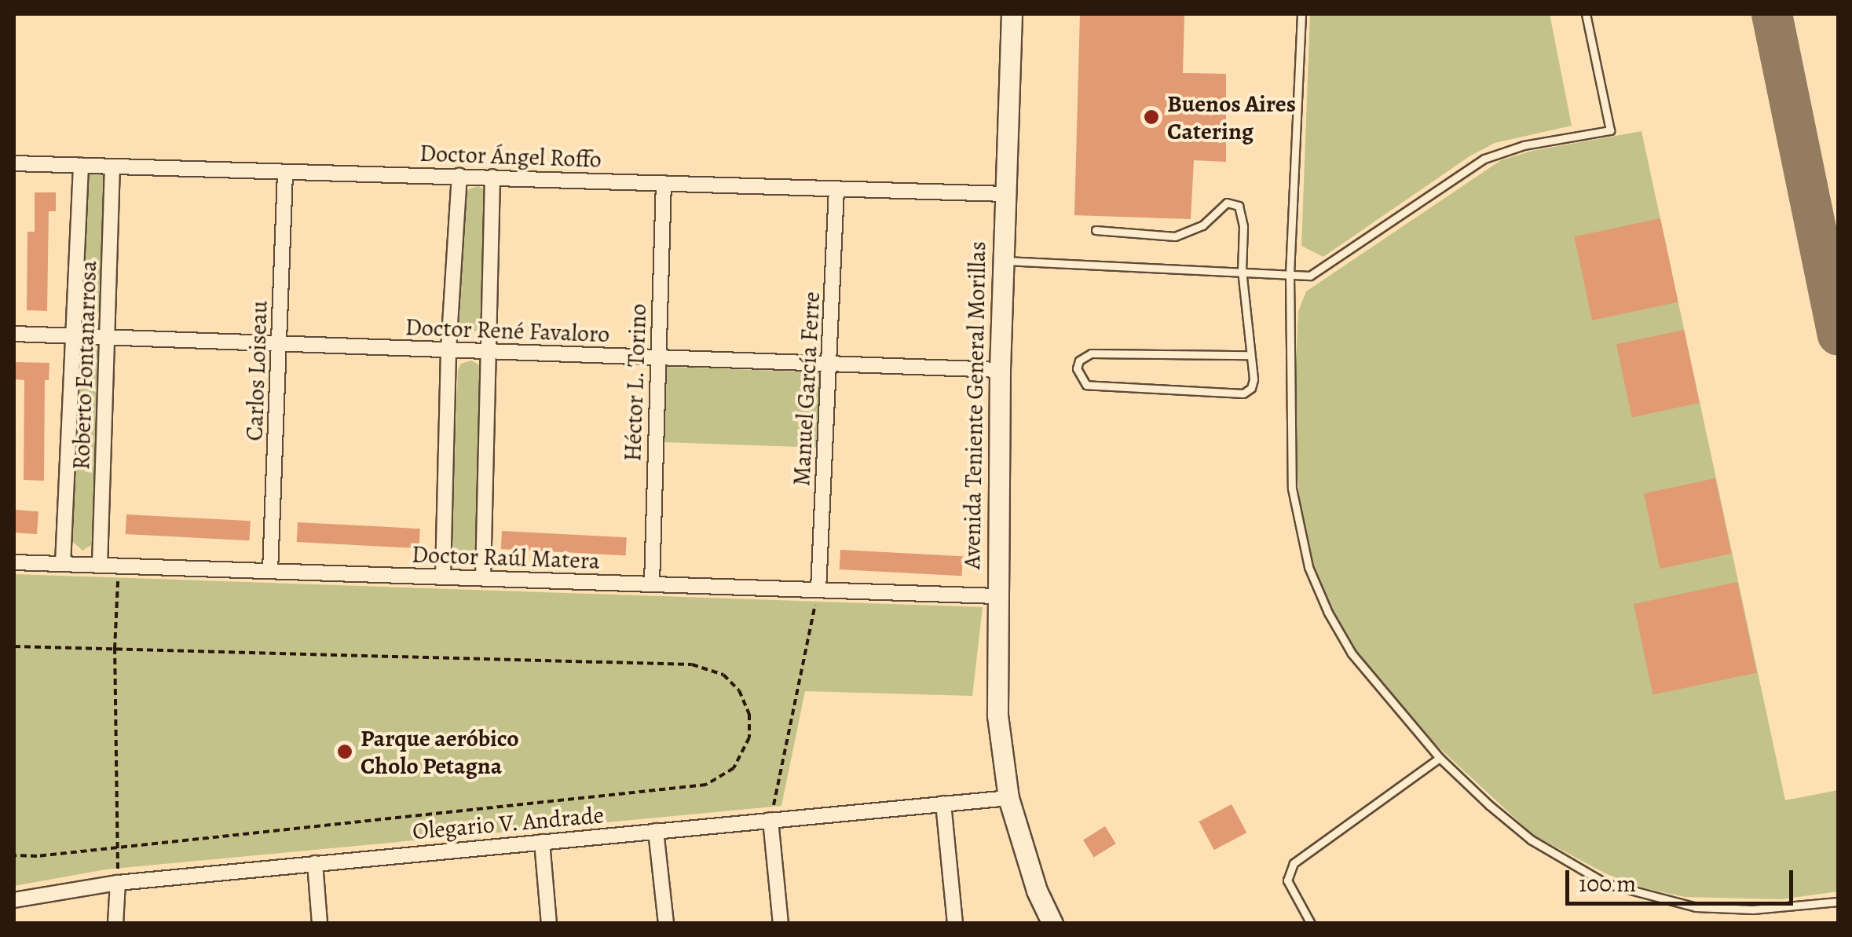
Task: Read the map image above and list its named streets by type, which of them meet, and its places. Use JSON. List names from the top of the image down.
{
  "streets": {
    "main road": ["Avenida Teniente General Morillas"],
    "street": [
      "Doctor Ángel Roffo",
      "Doctor René Favaloro",
      "Roberto Fontanarrosa",
      "Carlos Loiseau",
      "Héctor L. Torino",
      "Manuel García Ferre",
      "Doctor Raúl Matera",
      "Olegario V. Andrade"
    ]
  },
  "crossings": [
    ["Doctor Ángel Roffo", "Roberto Fontanarrosa"],
    ["Doctor Ángel Roffo", "Carlos Loiseau"],
    ["Doctor Ángel Roffo", "Héctor L. Torino"],
    ["Doctor Ángel Roffo", "Manuel García Ferre"],
    ["Doctor Ángel Roffo", "Avenida Teniente General Morillas"],
    ["Doctor René Favaloro", "Roberto Fontanarrosa"],
    ["Doctor René Favaloro", "Carlos Loiseau"],
    ["Doctor René Favaloro", "Héctor L. Torino"],
    ["Doctor René Favaloro", "Manuel García Ferre"],
    ["Doctor René Favaloro", "Avenida Teniente General Morillas"],
    ["Roberto Fontanarrosa", "Doctor Raúl Matera"],
    ["Carlos Loiseau", "Doctor Raúl Matera"],
    ["Héctor L. Torino", "Doctor Raúl Matera"],
    ["Manuel García Ferre", "Doctor Raúl Matera"],
    ["Avenida Teniente General Morillas", "Doctor Raúl Matera"],
    ["Avenida Teniente General Morillas", "Olegario V. Andrade"]
  ],
  "places": ["Buenos Aires Catering", "Parque aeróbico Cholo Petagna"],
  "scale_bar": "100 m"
}
